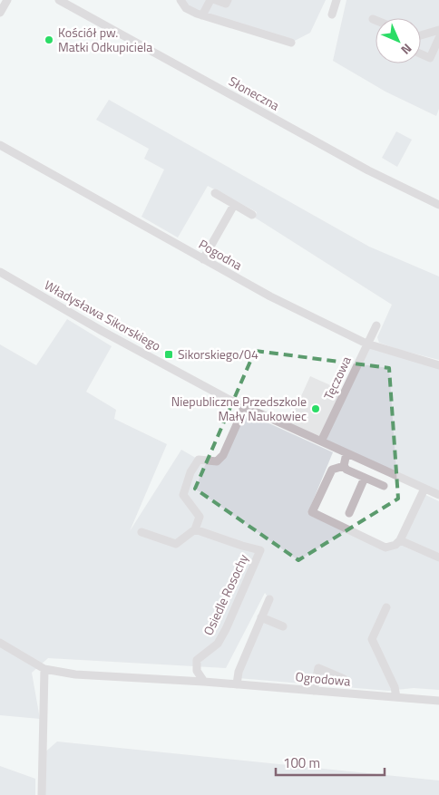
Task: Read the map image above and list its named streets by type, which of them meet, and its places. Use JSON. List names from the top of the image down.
{
  "streets": {
    "street": [
      "Słoneczna",
      "Pogodna",
      "Władysława Sikorskiego",
      "Tęczowa",
      "Osiedle Rosochy",
      "Ogrodowa"
    ]
  },
  "crossings": [
    ["Pogodna", "Tęczowa"],
    ["Władysława Sikorskiego", "Tęczowa"],
    ["Osiedle Rosochy", "Ogrodowa"]
  ],
  "places": {
    "other": ["Kościół pw. Matki Odkupiciela", "Niepubliczne Przedszkole Mały Naukowiec"],
    "transit": ["Sikorskiego/04"]
  },
  "scale_bar": "100 m",
  "north": "bottom right"
}
